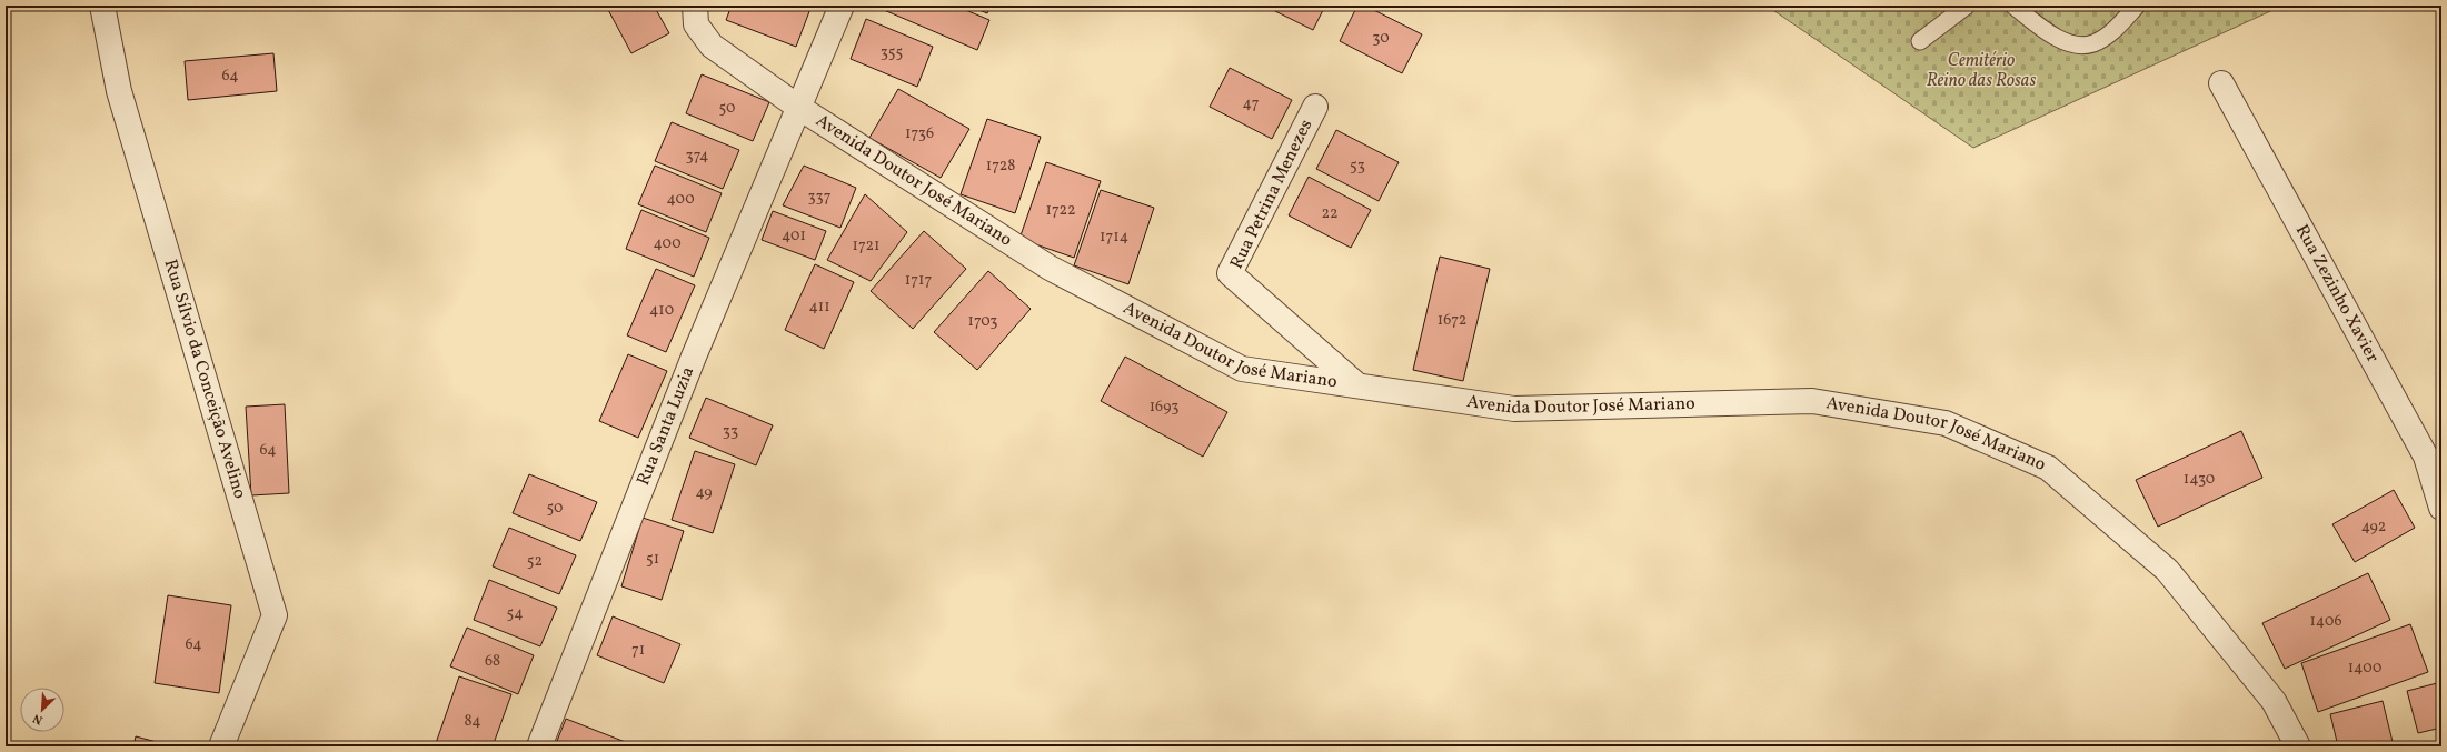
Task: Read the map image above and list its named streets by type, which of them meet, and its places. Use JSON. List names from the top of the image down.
{
  "streets": {
    "street": [
      "Avenida Doutor José Mariano",
      "Rua Petrina Menezes",
      "Rua Zezinho Xavier",
      "Rua Sílvio da Conceição Avelino",
      "Rua Santa Luzia"
    ]
  },
  "crossings": [
    ["Avenida Doutor José Mariano", "Rua Petrina Menezes"],
    ["Avenida Doutor José Mariano", "Rua Santa Luzia"]
  ],
  "parks": ["Cemitério Reino das Rosas"],
  "house_numbers": [
    "30",
    "355",
    "64",
    "47",
    "50",
    "1736",
    "374",
    "1728",
    "53",
    "337",
    "400",
    "1722",
    "22",
    "401",
    "1714",
    "400",
    "1721",
    "1717",
    "411",
    "410",
    "1672",
    "1703",
    "1693",
    "33",
    "64",
    "1430",
    "49",
    "50",
    "492",
    "51",
    "52",
    "54",
    "1406",
    "64",
    "71",
    "68",
    "1400",
    "84"
  ],
  "north": "bottom left"
}
